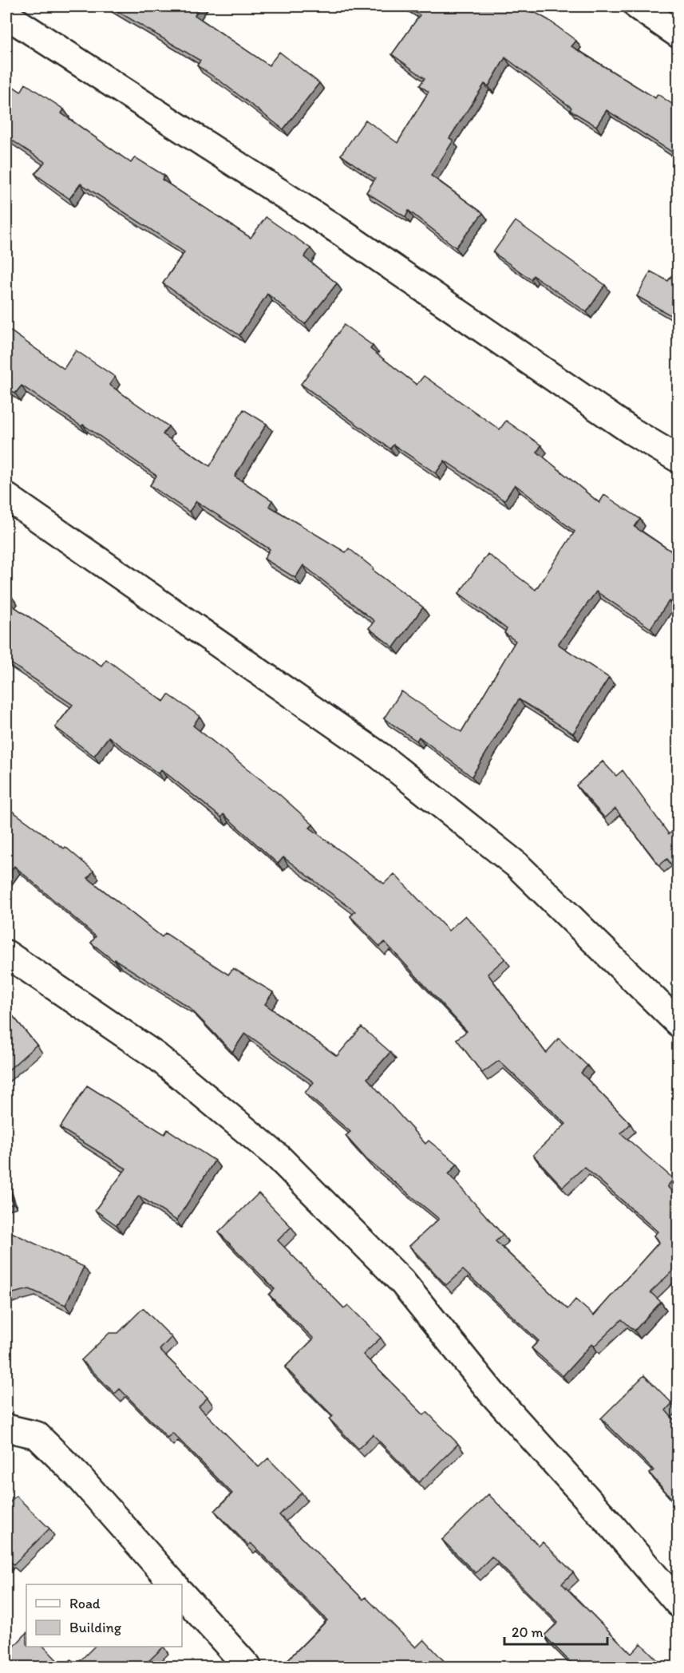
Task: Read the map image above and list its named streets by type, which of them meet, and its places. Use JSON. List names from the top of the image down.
{
  "legend": ["Road", "Building"],
  "scale_bar": "20 m"
}
